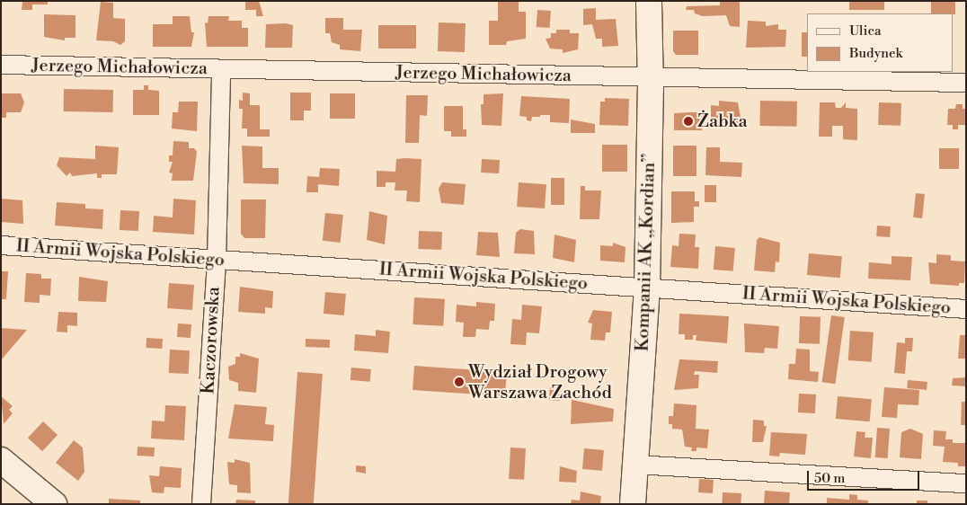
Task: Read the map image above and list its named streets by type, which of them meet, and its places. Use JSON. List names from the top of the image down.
{
  "streets": {
    "street": [
      "Jerzego Michałowicza",
      "Kompanii AK „Kordian”",
      "II Armii Wojska Polskiego",
      "Kaczorowska"
    ]
  },
  "crossings": [
    ["Jerzego Michałowicza", "Kompanii AK „Kordian”"],
    ["Jerzego Michałowicza", "Kaczorowska"],
    ["Kompanii AK „Kordian”", "II Armii Wojska Polskiego"],
    ["II Armii Wojska Polskiego", "Kaczorowska"]
  ],
  "places": ["Żabka", "Wydział Drogowy Warszawa Zachód"],
  "legend": ["Ulica", "Budynek"],
  "scale_bar": "50 m"
}
